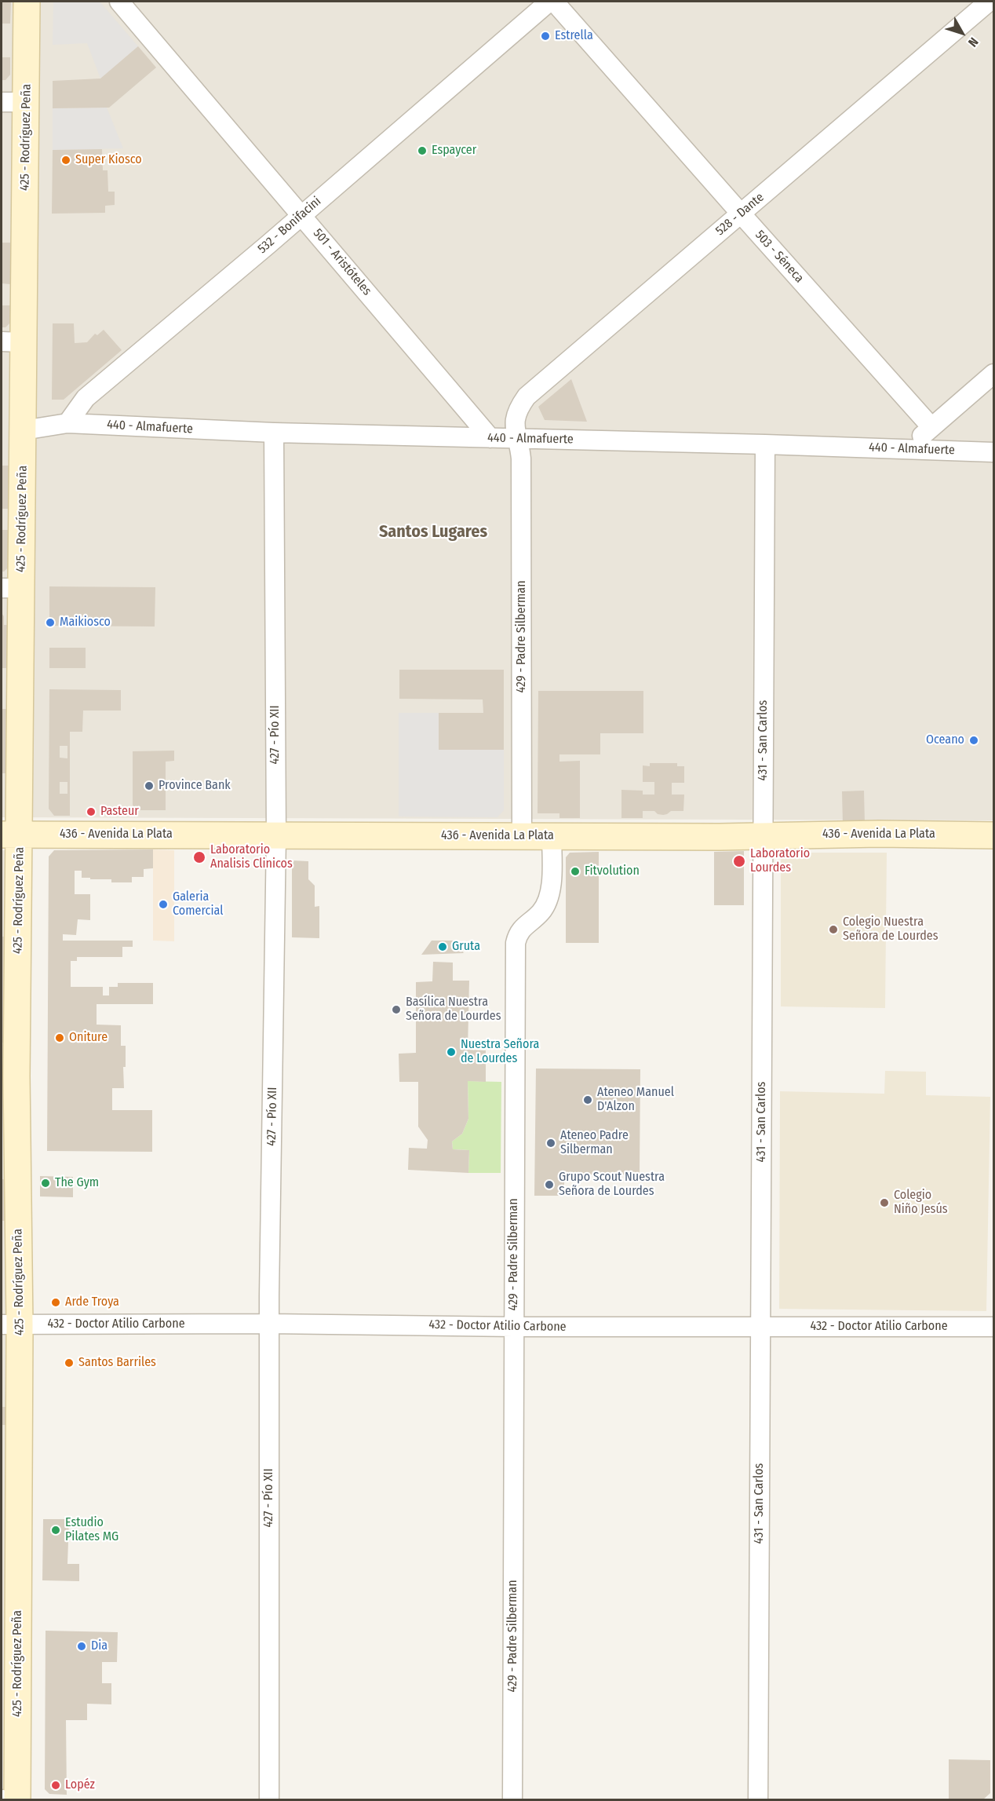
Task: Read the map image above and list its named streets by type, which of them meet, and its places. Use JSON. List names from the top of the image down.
{
  "streets": {
    "street": [
      "425 - Rodríguez Peña",
      "528 - Dante",
      "532 - Bonifacini",
      "503 - Séneca",
      "501 - Aristóteles",
      "440 - Almafuerte",
      "429 - Padre Silberman",
      "427 - Pío XII",
      "431 - San Carlos",
      "436 - Avenida La Plata",
      "432 - Doctor Atilio Carbone"
    ]
  },
  "crossings": [
    ["425 - Rodríguez Peña", "436 - Avenida La Plata"],
    ["425 - Rodríguez Peña", "432 - Doctor Atilio Carbone"],
    ["528 - Dante", "503 - Séneca"],
    ["528 - Dante", "440 - Almafuerte"],
    ["528 - Dante", "429 - Padre Silberman"],
    ["532 - Bonifacini", "501 - Aristóteles"],
    ["532 - Bonifacini", "440 - Almafuerte"],
    ["501 - Aristóteles", "440 - Almafuerte"],
    ["440 - Almafuerte", "429 - Padre Silberman"],
    ["440 - Almafuerte", "427 - Pío XII"],
    ["440 - Almafuerte", "431 - San Carlos"],
    ["429 - Padre Silberman", "436 - Avenida La Plata"],
    ["429 - Padre Silberman", "432 - Doctor Atilio Carbone"],
    ["427 - Pío XII", "436 - Avenida La Plata"],
    ["427 - Pío XII", "432 - Doctor Atilio Carbone"],
    ["431 - San Carlos", "436 - Avenida La Plata"],
    ["431 - San Carlos", "432 - Doctor Atilio Carbone"]
  ],
  "districts": ["Santos Lugares"],
  "places": [
    "Estrella",
    "Espaycer",
    "Super Kiosco",
    "Maikiosco",
    "Oceano",
    "Province Bank",
    "Pasteur",
    "Laboratorio Analisis Clinicos",
    "Laboratorio Lourdes",
    "Fitvolution",
    "Galeria Comercial",
    "Colegio Nuestra Señora de Lourdes",
    "Gruta",
    "Basílica Nuestra Señora de Lourdes",
    "Oniture",
    "Nuestra Señora de Lourdes",
    "Ateneo Manuel D'Alzon",
    "Ateneo Padre Silberman",
    "The Gym",
    "Grupo Scout Nuestra Señora de Lourdes",
    "Colegio Niño Jesús",
    "Arde Troya",
    "Santos Barriles",
    "Estudio Pilates MG",
    "Dia",
    "Lopéz"
  ],
  "north": "bottom right"
}
